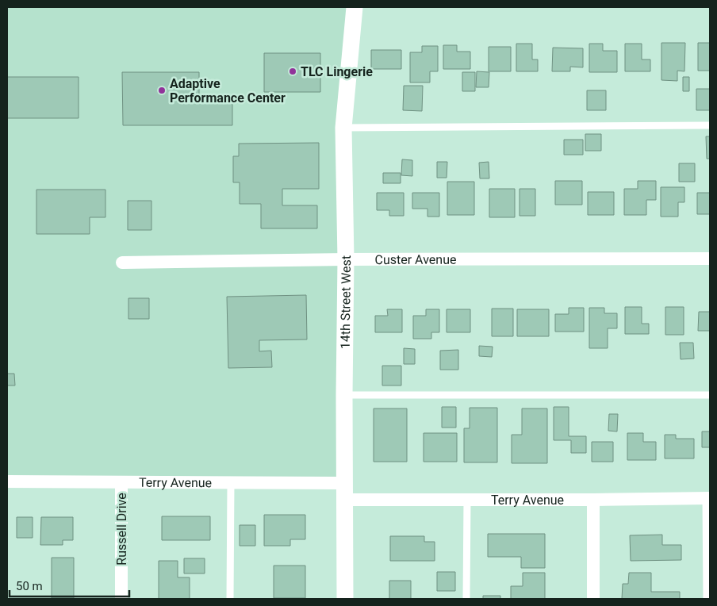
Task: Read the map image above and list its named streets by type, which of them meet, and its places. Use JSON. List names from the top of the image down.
{
  "streets": {
    "street": [
      "Custer Avenue",
      "14th Street West",
      "Terry Avenue",
      "Russell Drive"
    ]
  },
  "crossings": [
    ["Custer Avenue", "14th Street West"],
    ["14th Street West", "Terry Avenue"],
    ["Terry Avenue", "Russell Drive"]
  ],
  "places": ["TLC Lingerie", "Adaptive Performance Center"],
  "scale_bar": "50 m"
}
